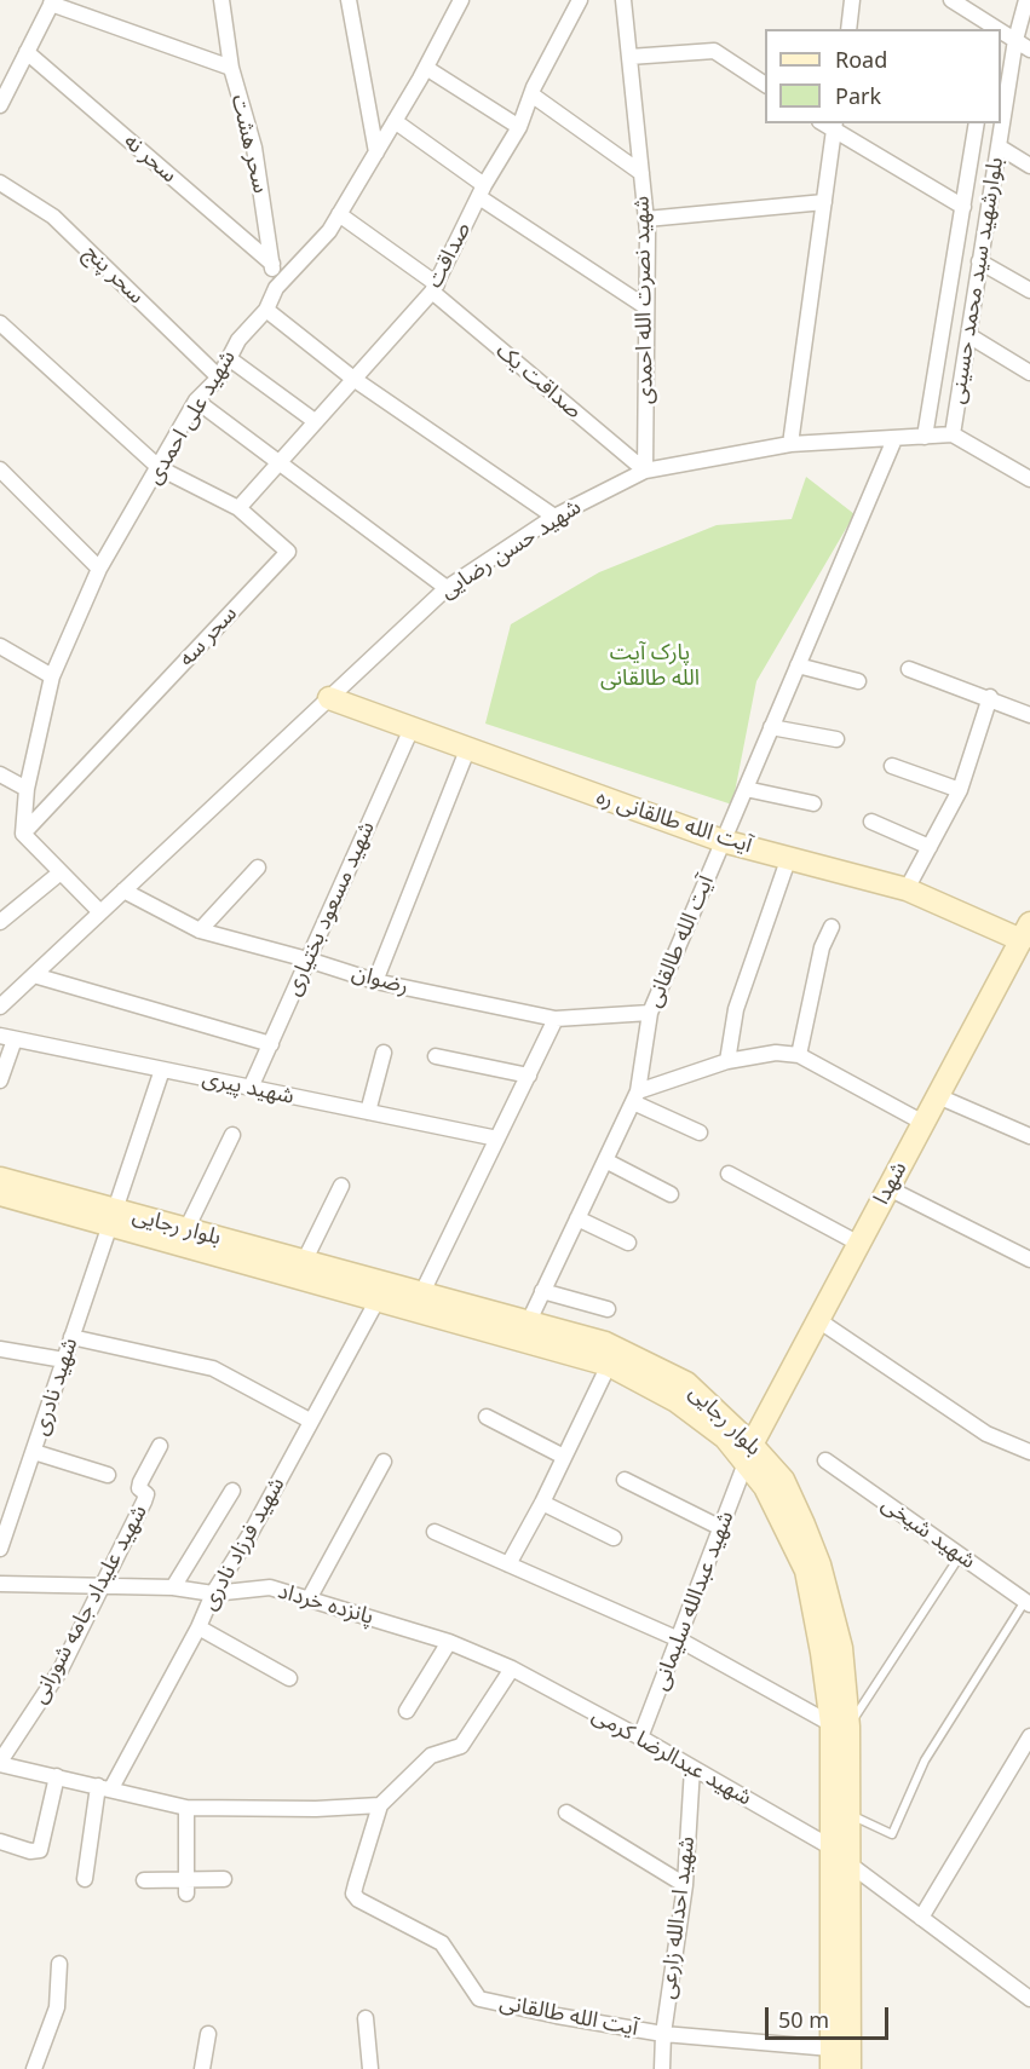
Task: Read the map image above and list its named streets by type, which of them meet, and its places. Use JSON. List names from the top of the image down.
{
  "streets": {
    "main road": ["آیت الله طالقانی ره", "شهدا", "بلوار رجایی"],
    "street": [
      "سحر هشت",
      "سحر نه",
      "صداقت",
      "سحر پنج",
      "بلوارشهید سید محمد حسینی",
      "شهید نصرت الله احمدی",
      "صداقت یک",
      "شهید علی احمدی",
      "شهید حسن رضایی",
      "سحر سه",
      "شهید مسعود بختیاری",
      "آیت الله طالقانی",
      "رضوان",
      "شهید پیری",
      "شهید نادری",
      "شهید شیخی",
      "شهید فرزاد نادری",
      "شهید عبدالله سلیمانی",
      "شهید علیداد جامه شورانی",
      "پانزده خرداد",
      "شهید عبدالرضا کرمی",
      "شهید احدالله زارعی"
    ]
  },
  "crossings": [
    ["سحر هشت", "سحر نه"],
    ["سحر هشت", "شهید علی احمدی"],
    ["صداقت", "صداقت یک"],
    ["صداقت", "سحر سه"],
    ["سحر پنج", "شهید علی احمدی"],
    ["بلوارشهید سید محمد حسینی", "شهید حسن رضایی"],
    ["شهید نصرت الله احمدی", "صداقت یک"],
    ["شهید نصرت الله احمدی", "شهید حسن رضایی"],
    ["صداقت یک", "شهید علی احمدی"],
    ["صداقت یک", "شهید حسن رضایی"],
    ["شهید علی احمدی", "سحر سه"],
    ["شهید حسن رضایی", "آیت الله طالقانی ره"],
    ["شهید حسن رضایی", "آیت الله طالقانی"],
    ["شهید حسن رضایی", "رضوان"],
    ["آیت الله طالقانی ره", "شهید مسعود بختیاری"],
    ["آیت الله طالقانی ره", "آیت الله طالقانی"],
    ["آیت الله طالقانی ره", "شهدا"],
    ["شهید مسعود بختیاری", "رضوان"],
    ["شهید مسعود بختیاری", "شهید پیری"],
    ["آیت الله طالقانی", "رضوان"],
    ["آیت الله طالقانی", "بلوار رجایی"],
    ["آیت الله طالقانی", "شهید احدالله زارعی"],
    ["شهید پیری", "شهید نادری"],
    ["شهدا", "بلوار رجایی"],
    ["شهدا", "شهید عبدالله سلیمانی"],
    ["بلوار رجایی", "شهید نادری"],
    ["بلوار رجایی", "شهید فرزاد نادری"],
    ["بلوار رجایی", "شهید عبدالله سلیمانی"],
    ["بلوار رجایی", "شهید عبدالرضا کرمی"],
    ["شهید فرزاد نادری", "پانزده خرداد"],
    ["شهید عبدالله سلیمانی", "شهید عبدالرضا کرمی"],
    ["شهید علیداد جامه شورانی", "پانزده خرداد"],
    ["پانزده خرداد", "شهید عبدالرضا کرمی"],
    ["شهید عبدالرضا کرمی", "شهید احدالله زارعی"]
  ],
  "parks": ["پارک آیت الله طالقانی"],
  "legend": ["Road", "Park"],
  "scale_bar": "50 m"
}
